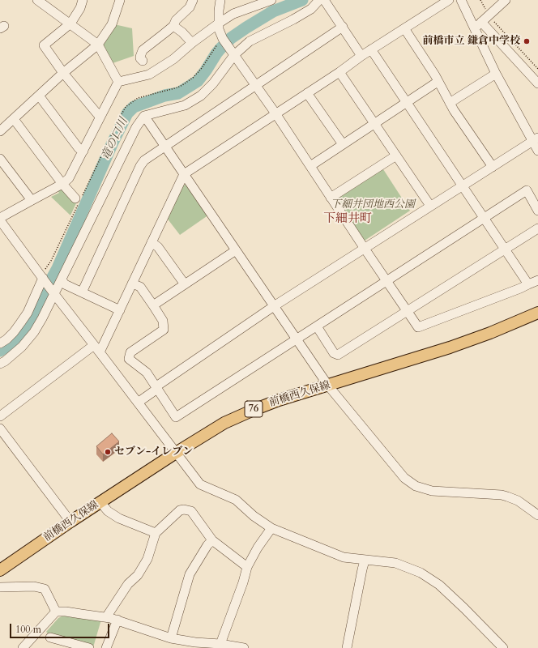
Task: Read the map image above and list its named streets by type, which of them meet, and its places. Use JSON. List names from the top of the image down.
{
  "streets": {
    "main road": ["前橋西久保線", "76"]
  },
  "districts": ["下細井町"],
  "water": ["竜の口川"],
  "parks": ["下細井団地西公園"],
  "places": ["前橋市立 鎌倉中学校", "セブン-イレブン"],
  "scale_bar": "100 m"
}
